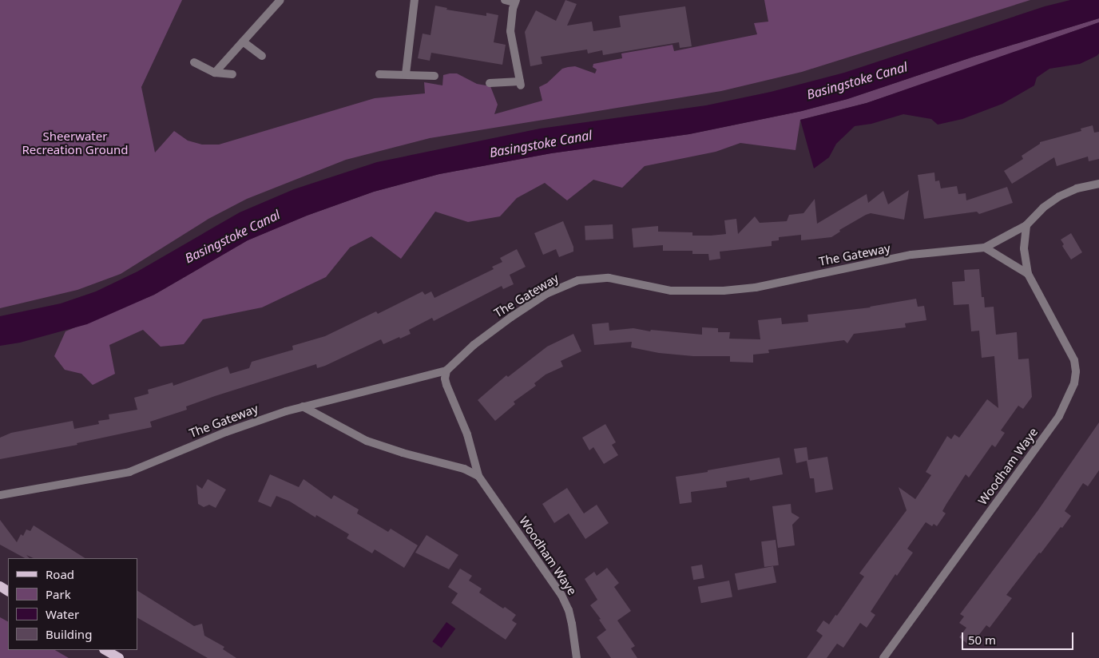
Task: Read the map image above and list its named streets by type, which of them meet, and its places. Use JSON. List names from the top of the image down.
{
  "streets": {
    "street": ["The Gateway", "Woodham Waye"]
  },
  "crossings": [
    ["The Gateway", "Woodham Waye"]
  ],
  "water": ["Basingstoke Canal"],
  "parks": ["Sheerwater Recreation Ground"],
  "legend": [
    "Road",
    "Park",
    "Water",
    "Building"
  ],
  "scale_bar": "50 m"
}
